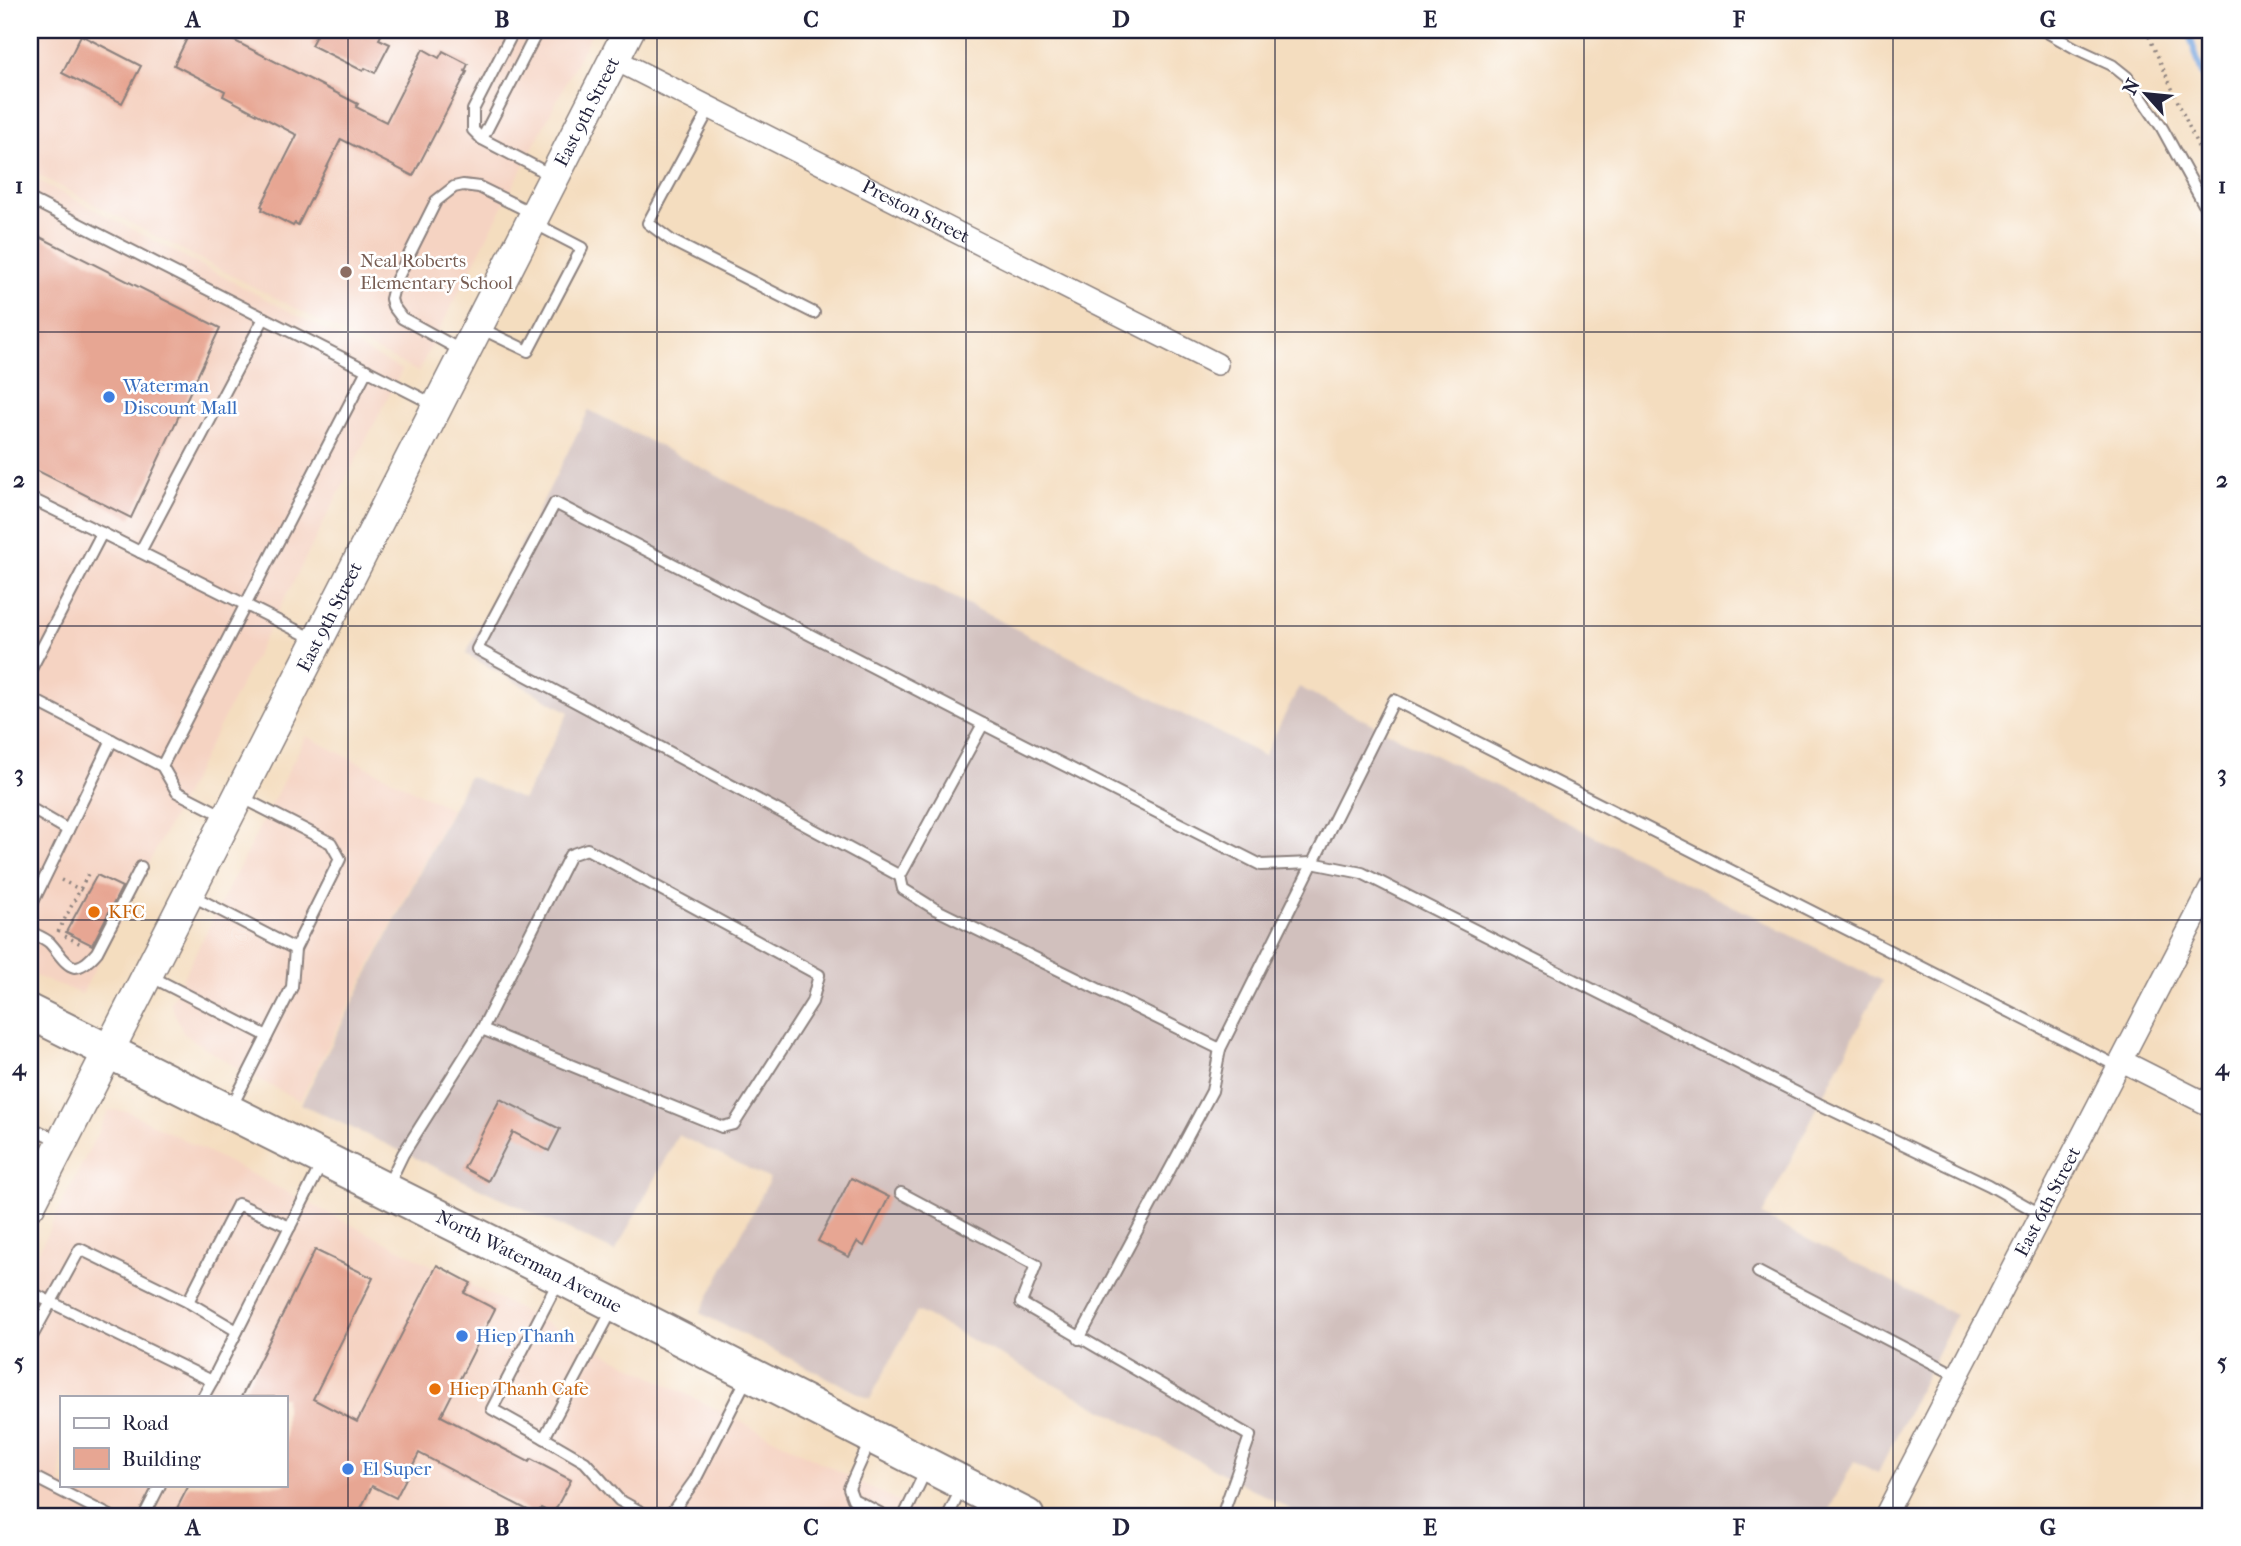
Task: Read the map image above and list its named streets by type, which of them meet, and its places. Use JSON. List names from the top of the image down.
{
  "streets": {
    "main road": ["North Waterman Avenue"],
    "street": ["East 9th Street", "Preston Street", "East 6th Street"]
  },
  "crossings": [
    ["East 9th Street", "Preston Street"],
    ["East 9th Street", "North Waterman Avenue"]
  ],
  "places": [
    "Neal Roberts Elementary School",
    "Waterman Discount Mall",
    "KFC",
    "Hiep Thanh",
    "Hiep Thanh Cafe",
    "El Super"
  ],
  "legend": ["Road", "Building"],
  "north": "top left",
  "grid": {
    "columns": [
      "A",
      "B",
      "C",
      "D",
      "E",
      "F",
      "G"
    ],
    "rows": [
      "1",
      "2",
      "3",
      "4",
      "5"
    ]
  }
}
